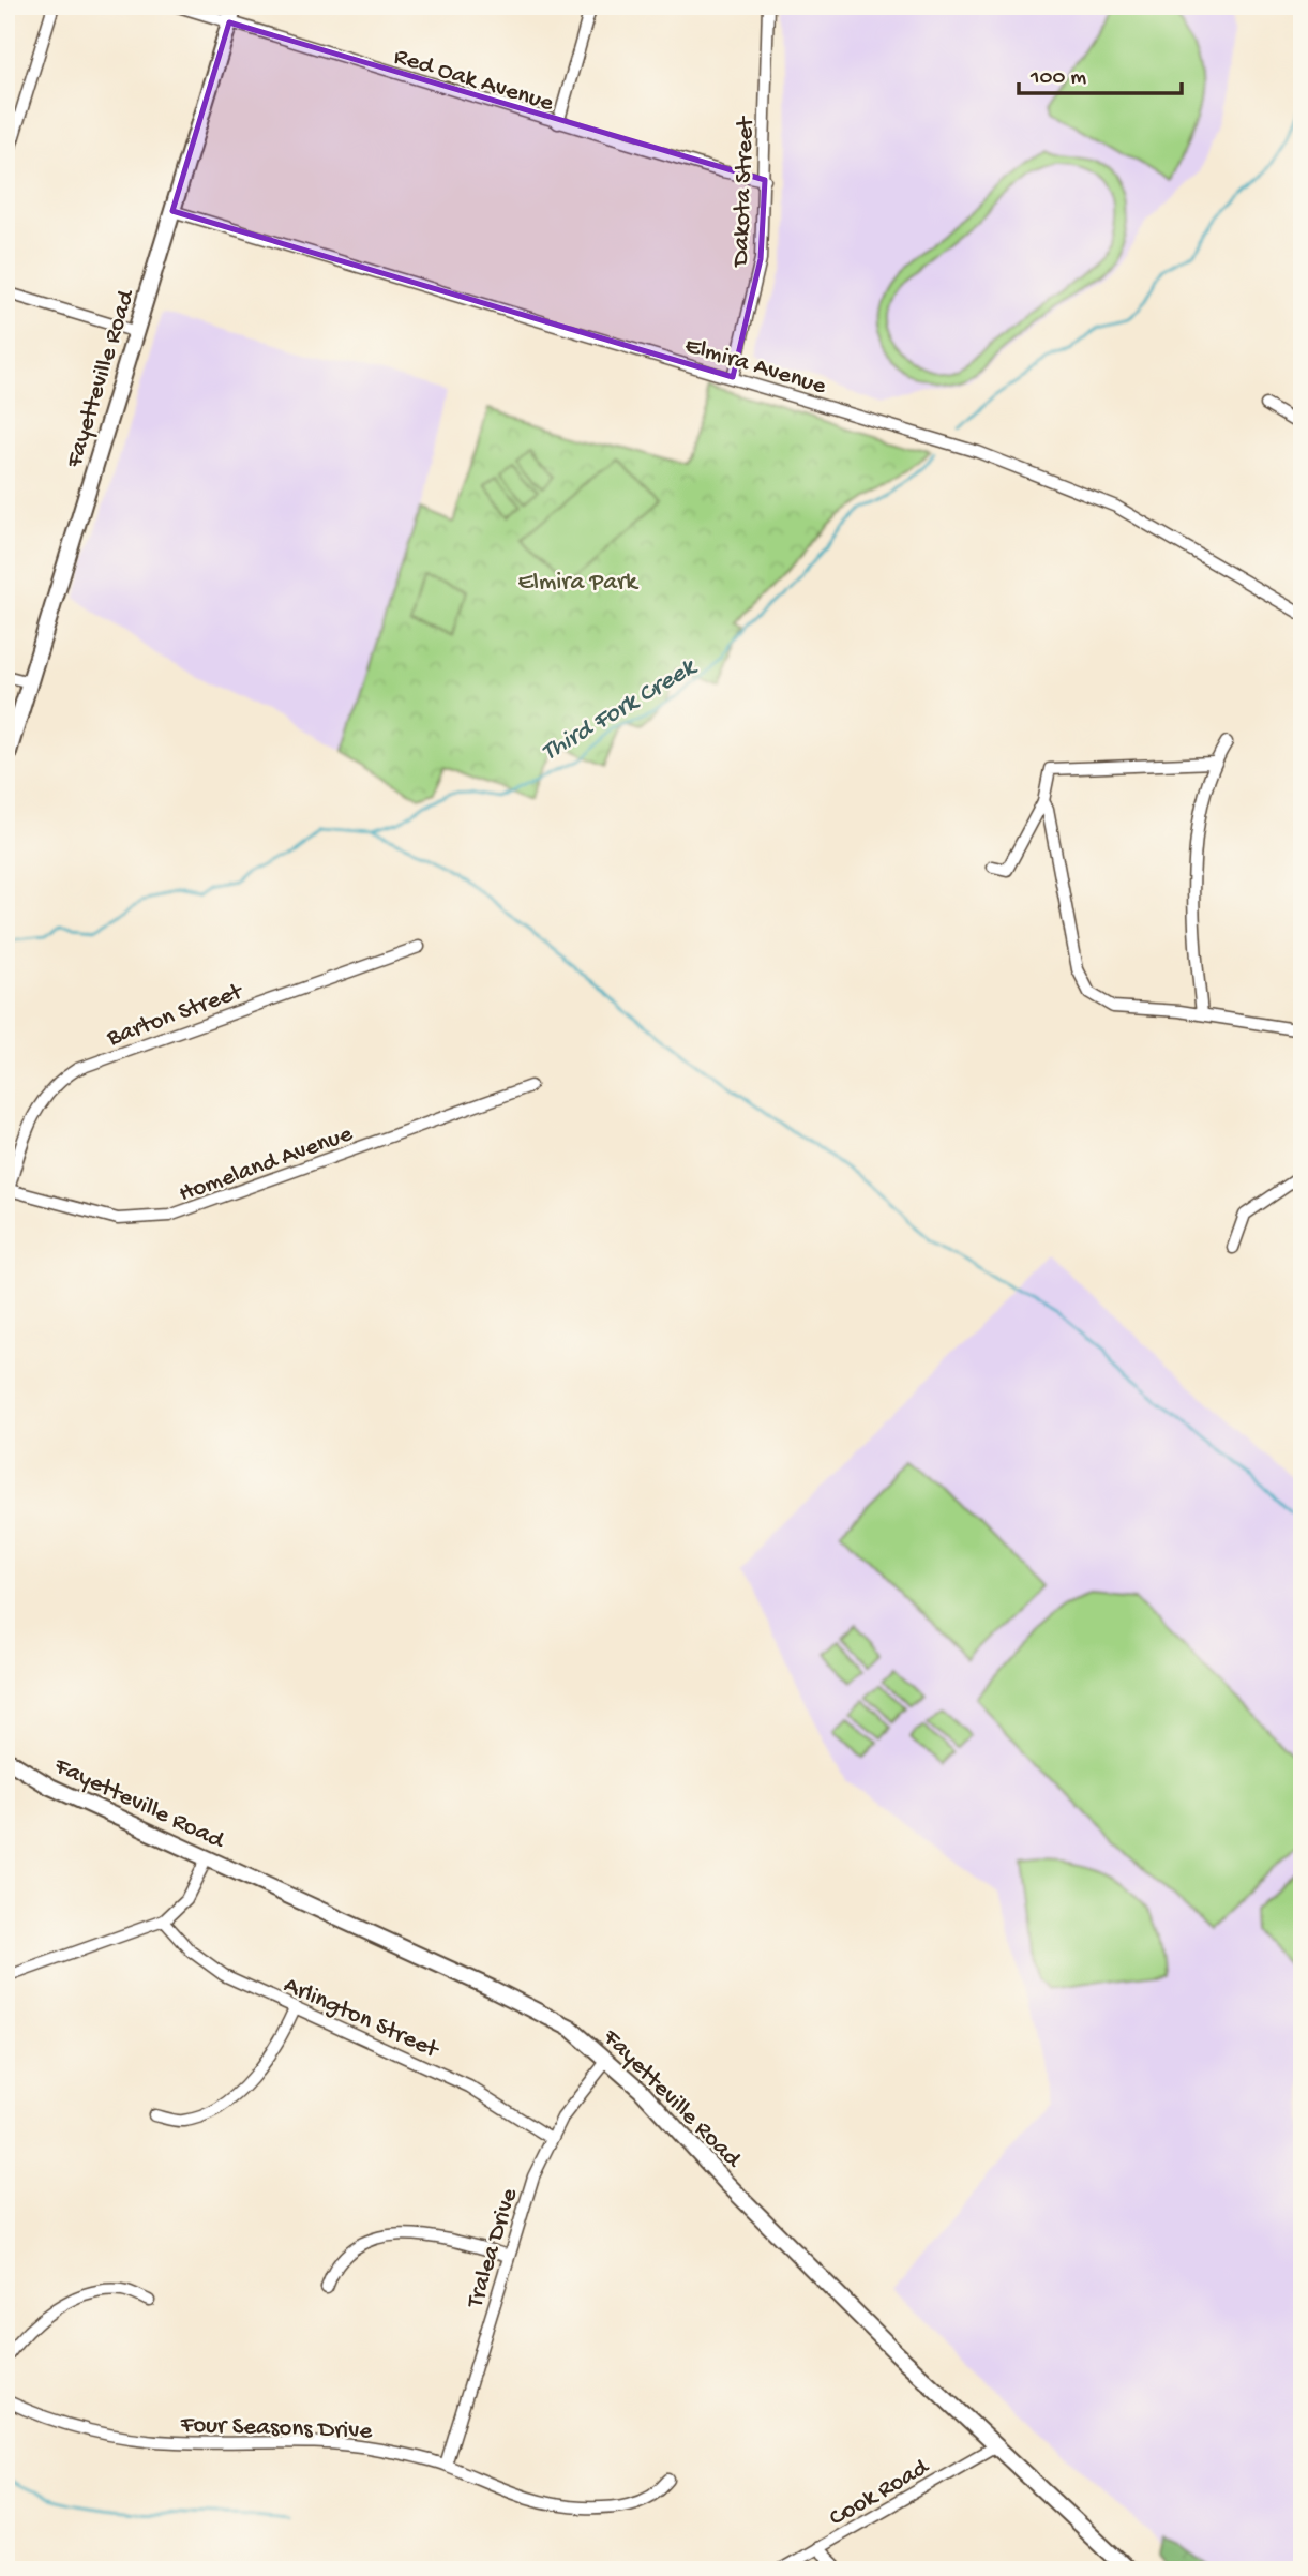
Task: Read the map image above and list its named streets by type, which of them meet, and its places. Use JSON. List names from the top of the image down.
{
  "streets": {
    "main road": ["Fayetteville Road"],
    "street": [
      "Red Oak Avenue",
      "Dakota Street",
      "Elmira Avenue",
      "Barton Street",
      "Homeland Avenue",
      "Arlington Street",
      "Tralea Drive",
      "Four Seasons Drive",
      "Cook Road"
    ]
  },
  "crossings": [
    ["Red Oak Avenue", "Dakota Street"],
    ["Red Oak Avenue", "Fayetteville Road"],
    ["Dakota Street", "Elmira Avenue"],
    ["Elmira Avenue", "Fayetteville Road"],
    ["Fayetteville Road", "Tralea Drive"],
    ["Fayetteville Road", "Cook Road"],
    ["Barton Street", "Homeland Avenue"],
    ["Arlington Street", "Tralea Drive"],
    ["Tralea Drive", "Four Seasons Drive"]
  ],
  "water": ["Third Fork Creek"],
  "parks": ["Elmira Park"],
  "scale_bar": "100 m"
}
